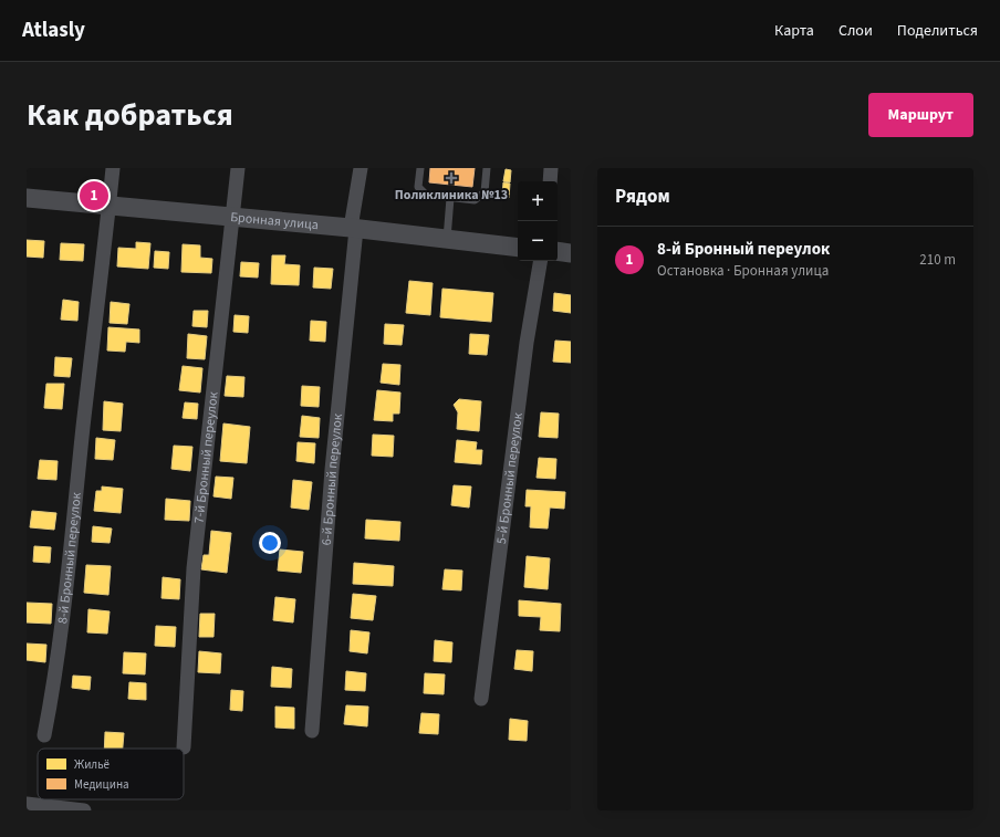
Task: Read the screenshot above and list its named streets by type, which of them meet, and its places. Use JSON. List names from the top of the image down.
{
  "streets": {
    "street": [
      "Бронная улица",
      "7-й Бронный переулок",
      "5-й Бронный переулок",
      "6-й Бронный переулок",
      "8-й Бронный переулок"
    ]
  },
  "crossings": [
    ["Бронная улица", "7-й Бронный переулок"],
    ["Бронная улица", "6-й Бронный переулок"],
    ["Бронная улица", "8-й Бронный переулок"]
  ],
  "places": {
    "health": ["Поликлиника №13"]
  },
  "legend": ["Жильё", "Медицина"],
  "page": {
    "header": "Atlasly",
    "nav": ["Карта", "Слои", "Поделиться"],
    "title": "Как добраться",
    "buttons": "Маршрут",
    "heading": "Рядом",
    "pins": "1",
    "map_buttons": ["+", "−"],
    "list": [
      {
        "mark": "1",
        "name": "8-й Бронный переулок",
        "note": "Остановка · Бронная улица",
        "value": "210 m"
      }
    ]
  }
}
